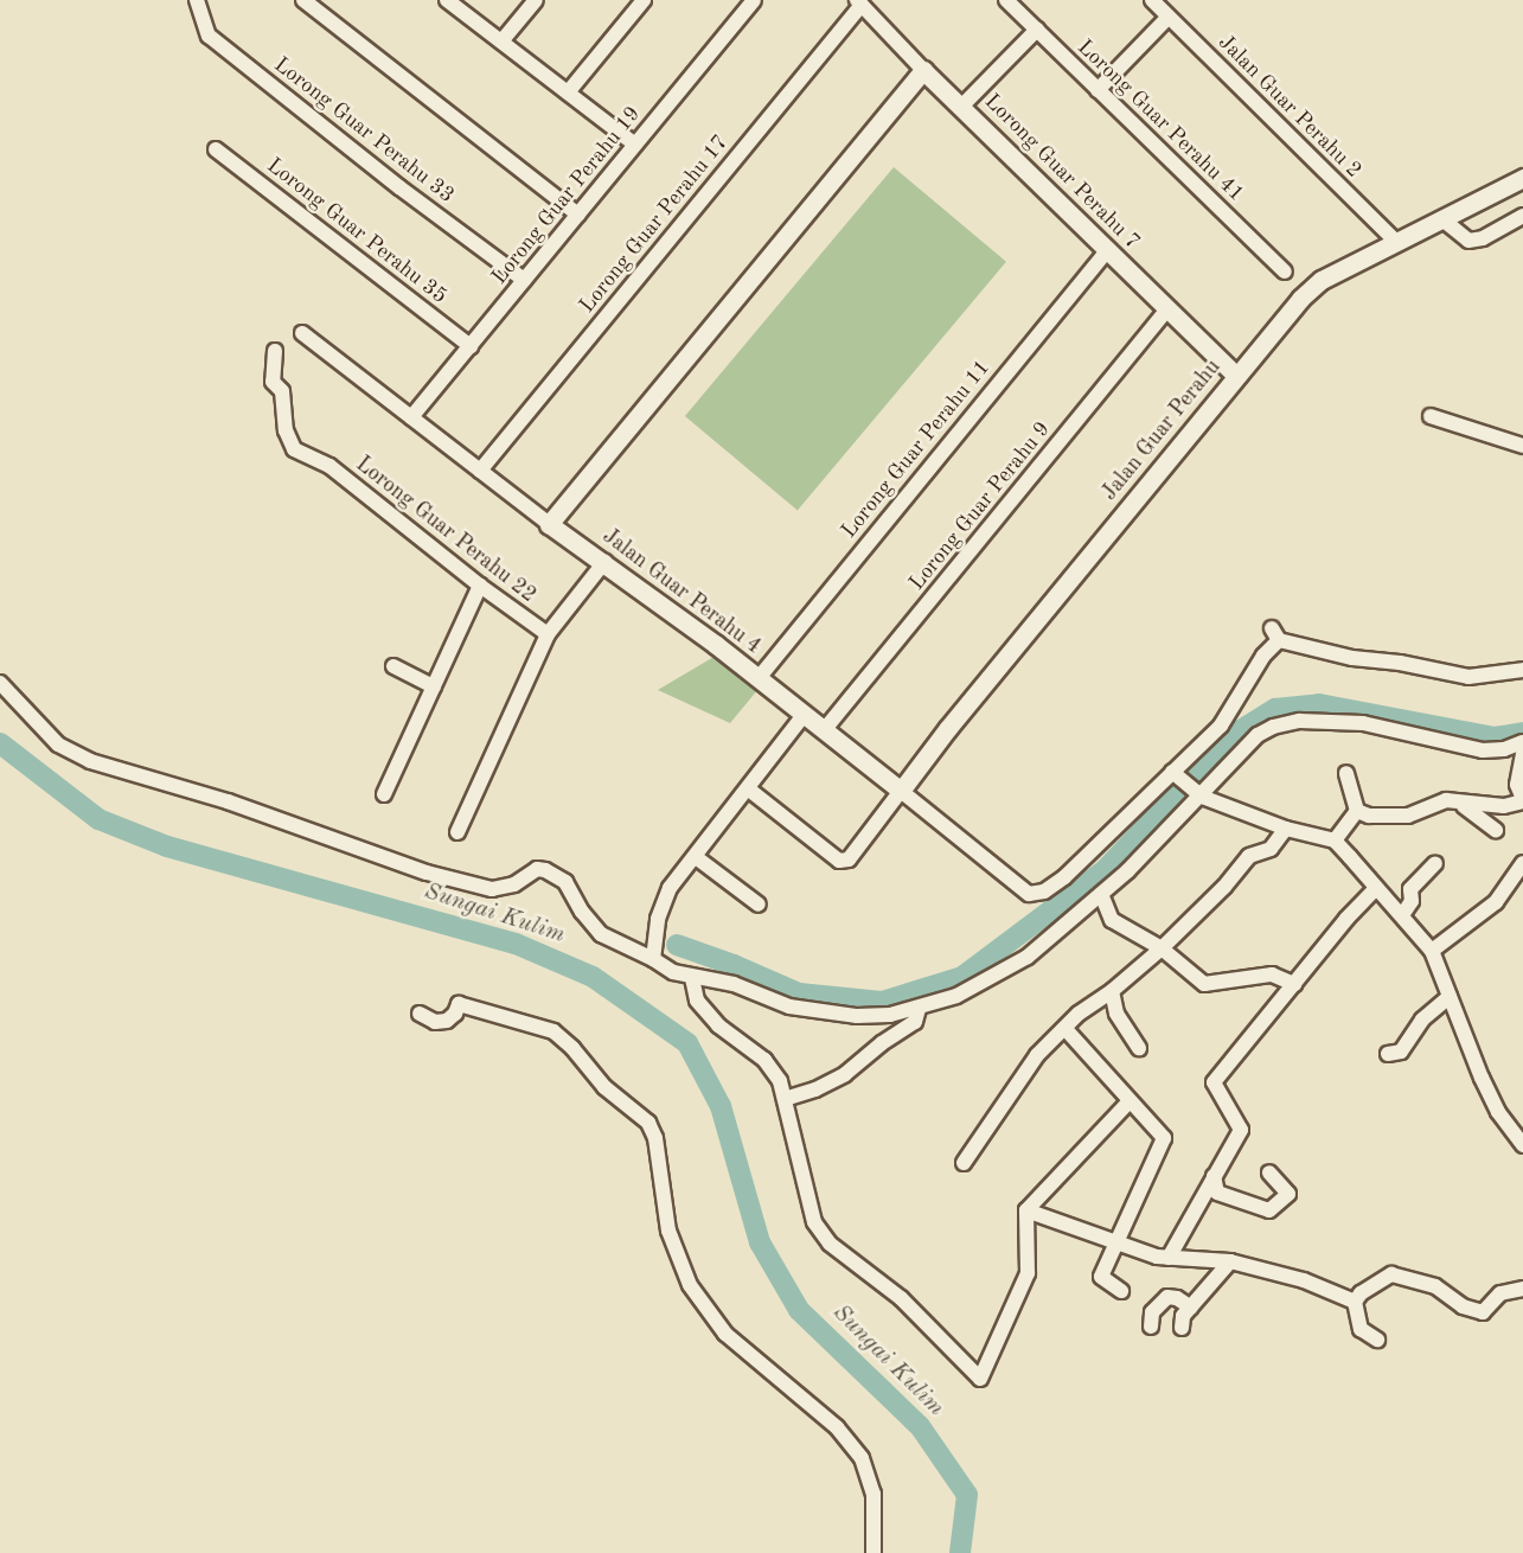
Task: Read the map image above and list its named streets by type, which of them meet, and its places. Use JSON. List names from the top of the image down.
{
  "streets": {
    "street": [
      "Jalan Guar Perahu 2",
      "Lorong Guar Perahu 41",
      "Lorong Guar Perahu 33",
      "Lorong Guar Perahu 7",
      "Lorong Guar Perahu 19",
      "Lorong Guar Perahu 17",
      "Lorong Guar Perahu 35",
      "Jalan Guar Perahu",
      "Lorong Guar Perahu 11",
      "Lorong Guar Perahu 9",
      "Lorong Guar Perahu 22",
      "Jalan Guar Perahu 4"
    ]
  },
  "crossings": [
    ["Jalan Guar Perahu 2", "Jalan Guar Perahu"],
    ["Lorong Guar Perahu 33", "Lorong Guar Perahu 19"],
    ["Lorong Guar Perahu 7", "Lorong Guar Perahu 17"],
    ["Lorong Guar Perahu 7", "Jalan Guar Perahu"],
    ["Lorong Guar Perahu 7", "Lorong Guar Perahu 11"],
    ["Lorong Guar Perahu 7", "Lorong Guar Perahu 9"],
    ["Lorong Guar Perahu 19", "Lorong Guar Perahu 35"],
    ["Lorong Guar Perahu 19", "Jalan Guar Perahu 4"],
    ["Lorong Guar Perahu 17", "Jalan Guar Perahu 4"],
    ["Jalan Guar Perahu", "Jalan Guar Perahu 4"],
    ["Lorong Guar Perahu 11", "Jalan Guar Perahu 4"],
    ["Lorong Guar Perahu 9", "Jalan Guar Perahu 4"]
  ],
  "water": ["Sungai Kulim"]
}
